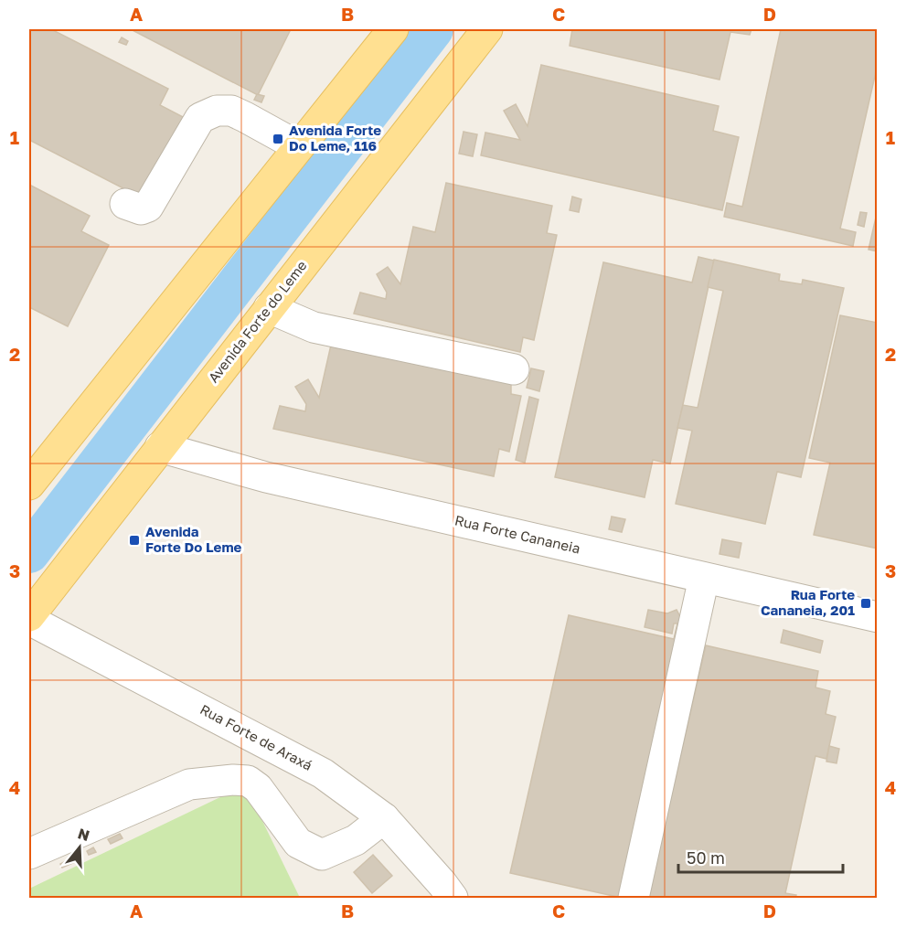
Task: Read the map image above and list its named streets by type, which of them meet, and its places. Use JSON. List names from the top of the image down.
{
  "streets": {
    "main road": ["Avenida Forte do Leme"],
    "street": ["Rua Forte Cananeia", "Rua Forte de Araxá"]
  },
  "crossings": [
    ["Avenida Forte do Leme", "Rua Forte Cananeia"],
    ["Avenida Forte do Leme", "Rua Forte de Araxá"]
  ],
  "places": {
    "transit": ["Avenida Forte Do Leme, 116", "Avenida Forte Do Leme", "Rua Forte Cananeia, 201"]
  },
  "scale_bar": "50 m",
  "north": "top",
  "grid": {
    "columns": [
      "A",
      "B",
      "C",
      "D"
    ],
    "rows": [
      "1",
      "2",
      "3",
      "4"
    ]
  }
}
